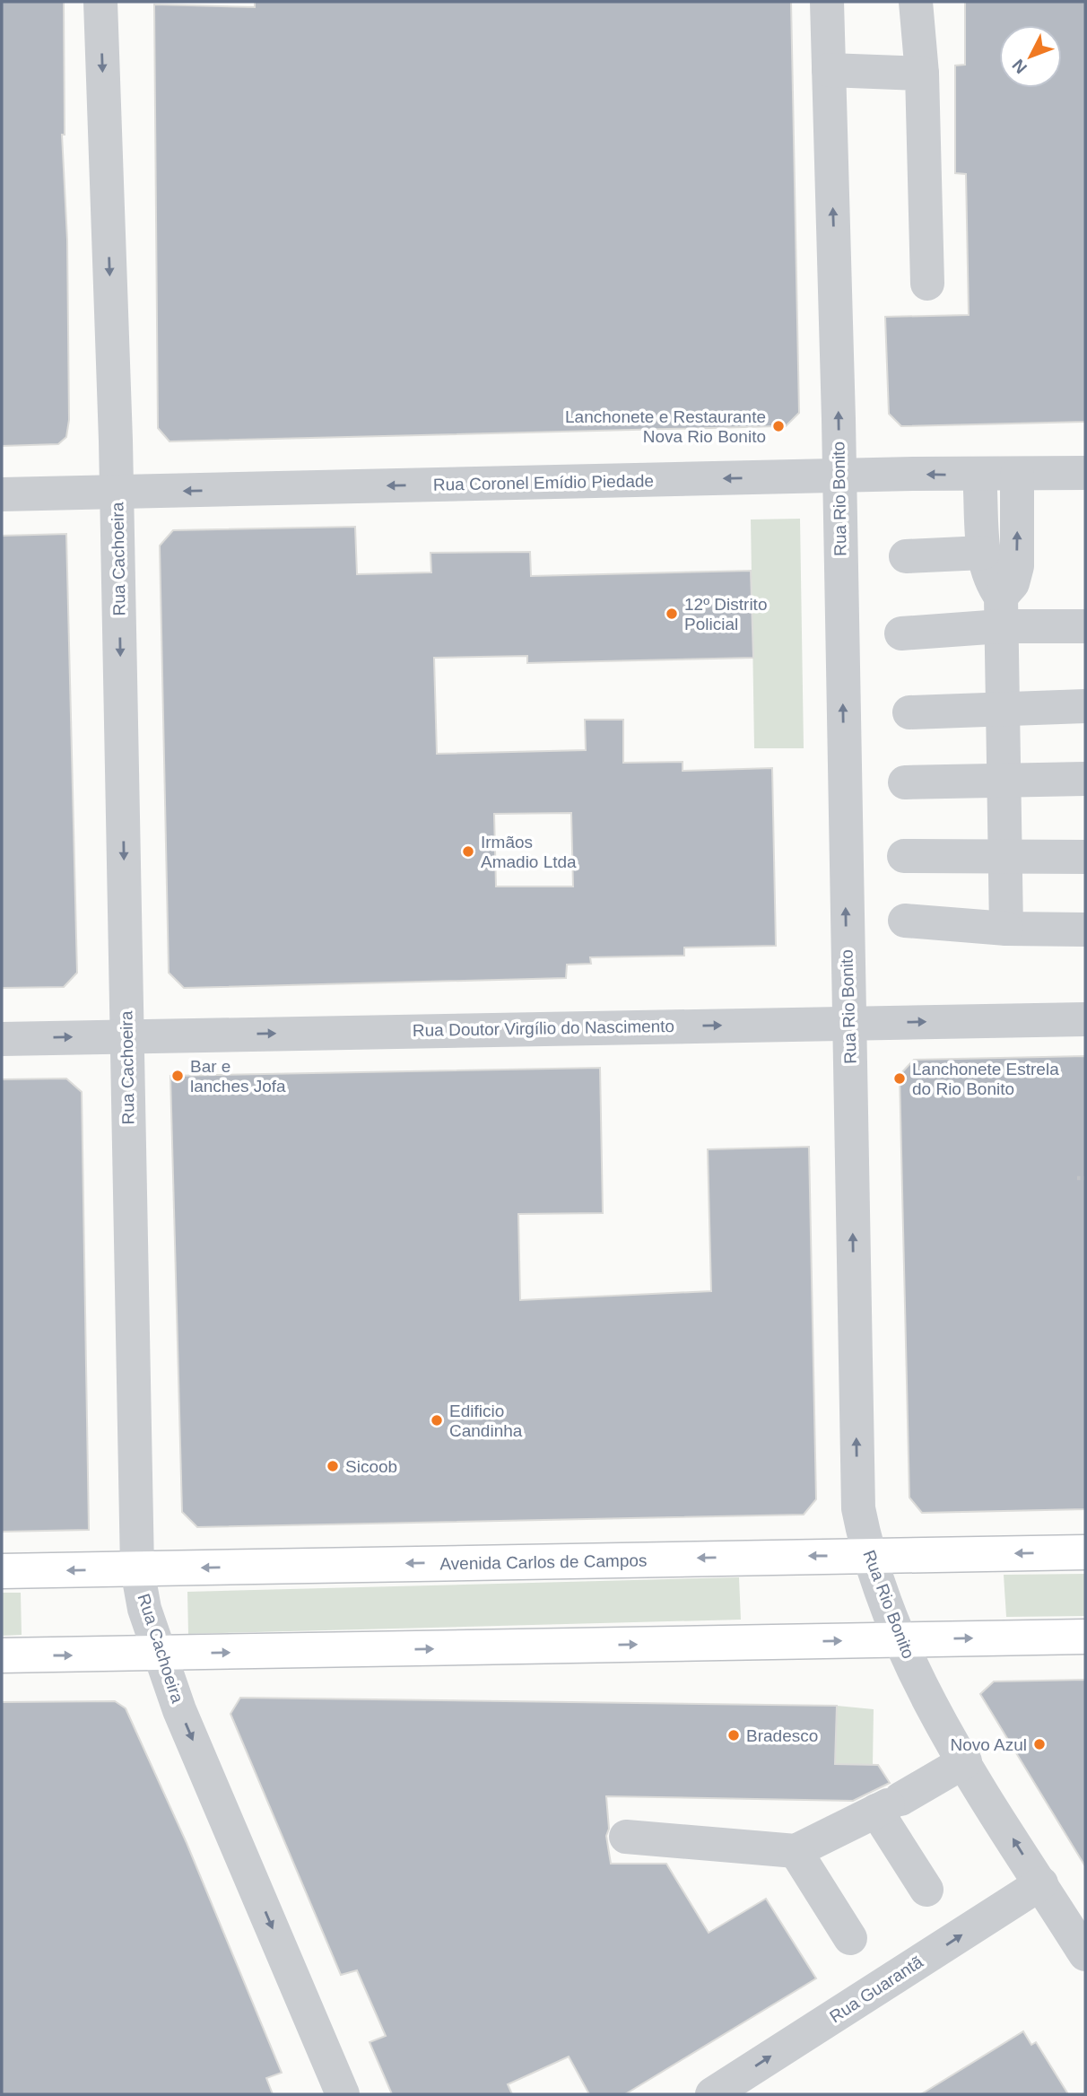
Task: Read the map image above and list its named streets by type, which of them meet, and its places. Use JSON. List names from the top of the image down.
{
  "streets": {
    "main road": ["Avenida Carlos de Campos"],
    "street": [
      "Rua Coronel Emídio Piedade",
      "Rua Rio Bonito",
      "Rua Cachoeira",
      "Rua Doutor Virgílio do Nascimento",
      "Rua Guarantã"
    ]
  },
  "crossings": [
    ["Rua Coronel Emídio Piedade", "Rua Rio Bonito"],
    ["Rua Coronel Emídio Piedade", "Rua Cachoeira"],
    ["Rua Rio Bonito", "Rua Doutor Virgílio do Nascimento"],
    ["Rua Rio Bonito", "Avenida Carlos de Campos"],
    ["Rua Rio Bonito", "Rua Guarantã"],
    ["Rua Cachoeira", "Rua Doutor Virgílio do Nascimento"],
    ["Rua Cachoeira", "Avenida Carlos de Campos"]
  ],
  "one_way": ["Rua Cachoeira"],
  "places": [
    "Lanchonete e Restaurante Nova Rio Bonito",
    "12º Distrito Policial",
    "Irmãos Amadio Ltda",
    "Bar e lanches Jofa",
    "Lanchonete Estrela do Rio Bonito",
    "Edificio Candinha",
    "Sicoob",
    "Bradesco",
    "Novo Azul"
  ],
  "north": "bottom left"
}
